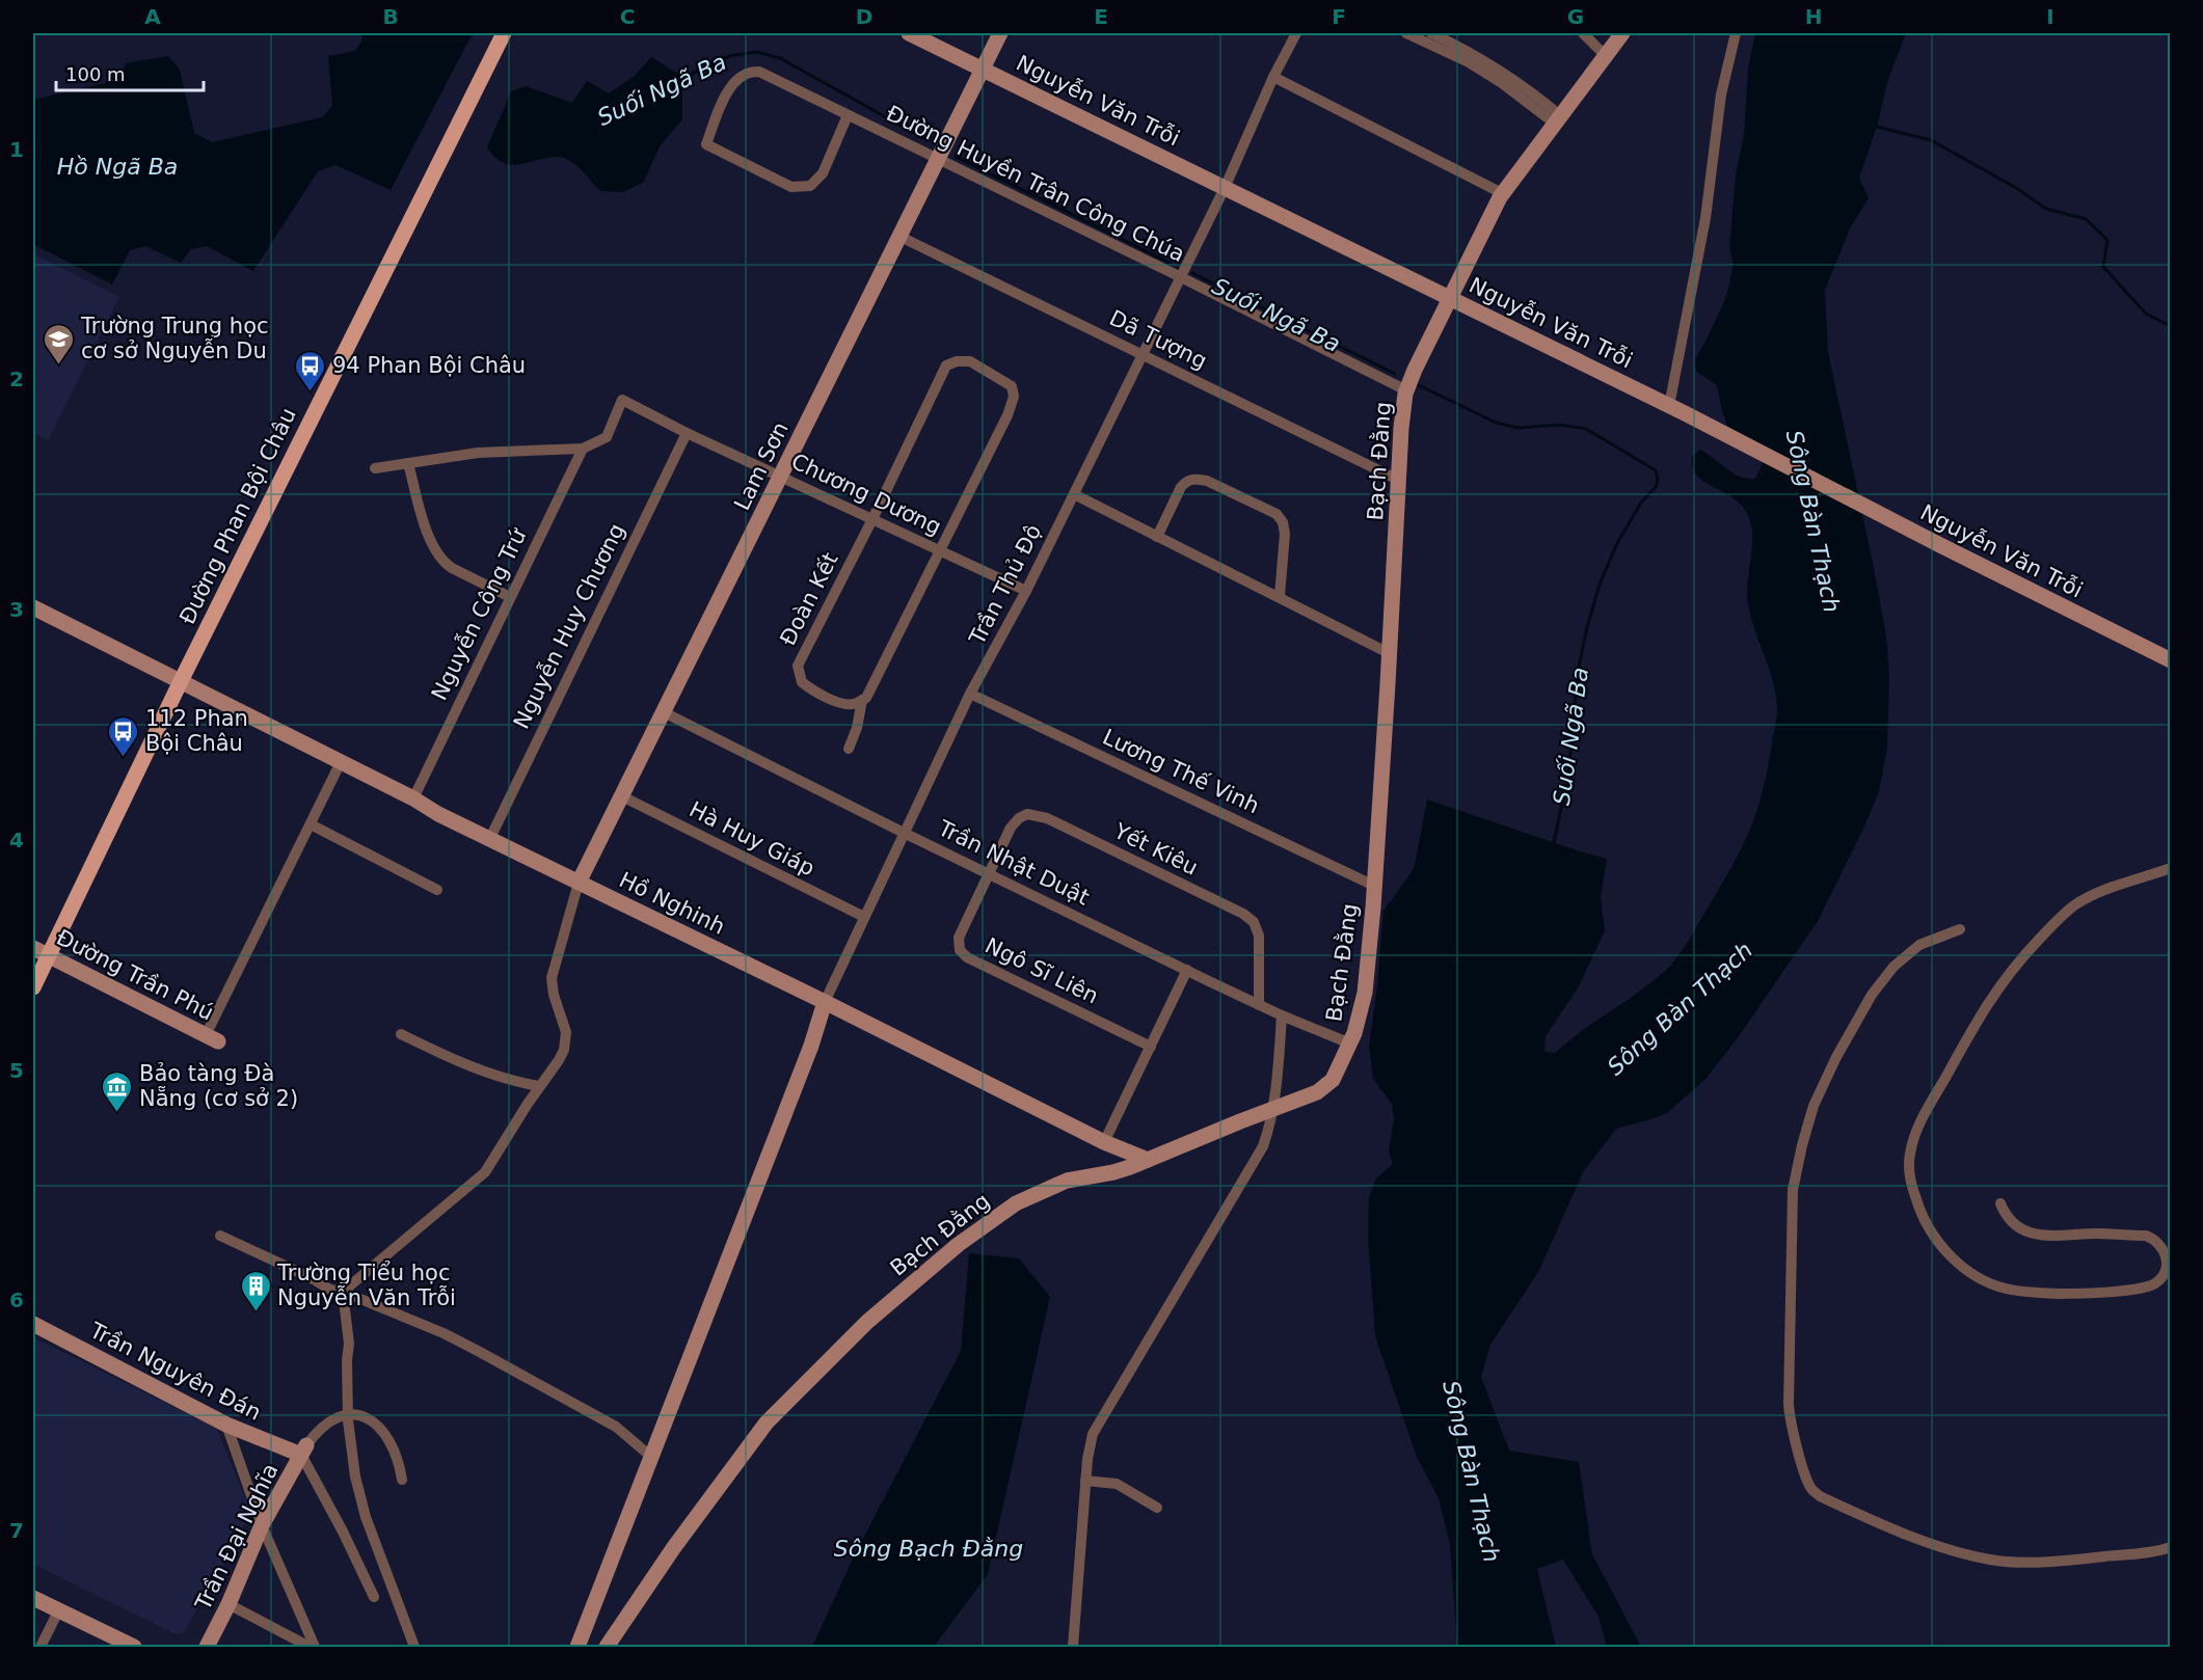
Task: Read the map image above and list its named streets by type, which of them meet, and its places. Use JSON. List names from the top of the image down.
{
  "streets": {
    "main road": ["Đường Phan Bội Châu"],
    "street": [
      "Nguyễn Văn Trỗi",
      "Đường Huyền Trân Công Chúa",
      "Dã Tượng",
      "Bạch Đằng",
      "Lam Sơn",
      "Chương Dương",
      "Trần Thủ Độ",
      "Đoàn Kết",
      "Nguyễn Công Trứ",
      "Nguyễn Huy Chương",
      "Lương Thế Vinh",
      "Hà Huy Giáp",
      "Yết Kiêu",
      "Trần Nhật Duật",
      "Hồ Nghinh",
      "Ngô Sĩ Liên",
      "Đường Trần Phú",
      "Trần Nguyên Đán",
      "Trần Đại Nghĩa"
    ]
  },
  "crossings": [
    ["Nguyễn Văn Trỗi", "Bạch Đằng"],
    ["Nguyễn Văn Trỗi", "Lam Sơn"],
    ["Nguyễn Văn Trỗi", "Trần Thủ Độ"],
    ["Đường Huyền Trân Công Chúa", "Bạch Đằng"],
    ["Đường Huyền Trân Công Chúa", "Lam Sơn"],
    ["Đường Huyền Trân Công Chúa", "Trần Thủ Độ"],
    ["Dã Tượng", "Bạch Đằng"],
    ["Dã Tượng", "Lam Sơn"],
    ["Dã Tượng", "Trần Thủ Độ"],
    ["Bạch Đằng", "Lương Thế Vinh"],
    ["Bạch Đằng", "Trần Nhật Duật"],
    ["Bạch Đằng", "Hồ Nghinh"],
    ["Lam Sơn", "Chương Dương"],
    ["Lam Sơn", "Hà Huy Giáp"],
    ["Lam Sơn", "Trần Nhật Duật"],
    ["Lam Sơn", "Hồ Nghinh"],
    ["Chương Dương", "Trần Thủ Độ"],
    ["Chương Dương", "Đoàn Kết"],
    ["Chương Dương", "Nguyễn Công Trứ"],
    ["Chương Dương", "Nguyễn Huy Chương"],
    ["Đường Phan Bội Châu", "Hồ Nghinh"],
    ["Đường Phan Bội Châu", "Đường Trần Phú"],
    ["Trần Thủ Độ", "Lương Thế Vinh"],
    ["Trần Thủ Độ", "Hà Huy Giáp"],
    ["Trần Thủ Độ", "Trần Nhật Duật"],
    ["Trần Thủ Độ", "Hồ Nghinh"],
    ["Nguyễn Công Trứ", "Hồ Nghinh"],
    ["Nguyễn Huy Chương", "Hồ Nghinh"],
    ["Yết Kiêu", "Trần Nhật Duật"],
    ["Yết Kiêu", "Ngô Sĩ Liên"],
    ["Trần Nhật Duật", "Ngô Sĩ Liên"],
    ["Trần Nguyên Đán", "Trần Đại Nghĩa"]
  ],
  "water": [
    "Suối Ngã Ba",
    "Hồ Ngã Ba",
    "Sông Bàn Thạch",
    "Sông Bạch Đằng"
  ],
  "places": {
    "school or university": ["Trường Trung học cơ sở Nguyễn Du"],
    "bus stop": ["94 Phan Bội Châu", "112 Phan Bội Châu"],
    "museum": ["Bảo tàng Đà Nẵng (cơ sở 2)"],
    "building": ["Trường Tiểu học Nguyễn Văn Trỗi"]
  },
  "scale_bar": "100 m",
  "grid": {
    "columns": [
      "A",
      "B",
      "C",
      "D",
      "E",
      "F",
      "G",
      "H",
      "I"
    ],
    "rows": [
      "1",
      "2",
      "3",
      "4",
      "5",
      "6",
      "7"
    ]
  }
}
